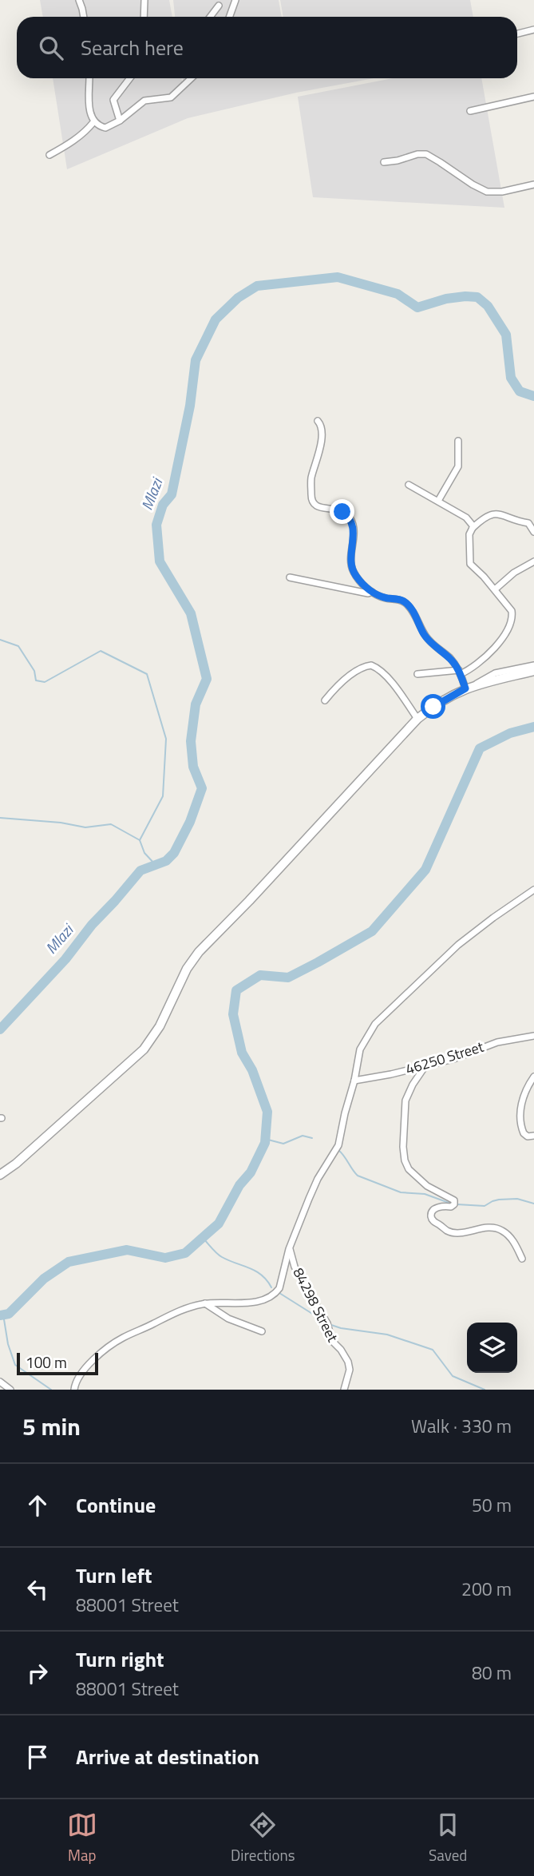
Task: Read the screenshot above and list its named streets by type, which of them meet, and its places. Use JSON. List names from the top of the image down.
{
  "streets": {
    "street": ["46250 Street", "84298 Street"]
  },
  "water": ["Mlazi"],
  "scale_bar": "100 m",
  "page": {
    "search": "Search here",
    "scale": "100 m",
    "heading": ["5 min", "Walk · 330 m"],
    "list": [
      ["Continue", "50 m"],
      ["Turn left", "88001 Street", "200 m"],
      ["Turn right", "88001 Street", "80 m"],
      "Arrive at destination"
    ],
    "nav": ["Map", "Directions", "Saved"]
  }
}
